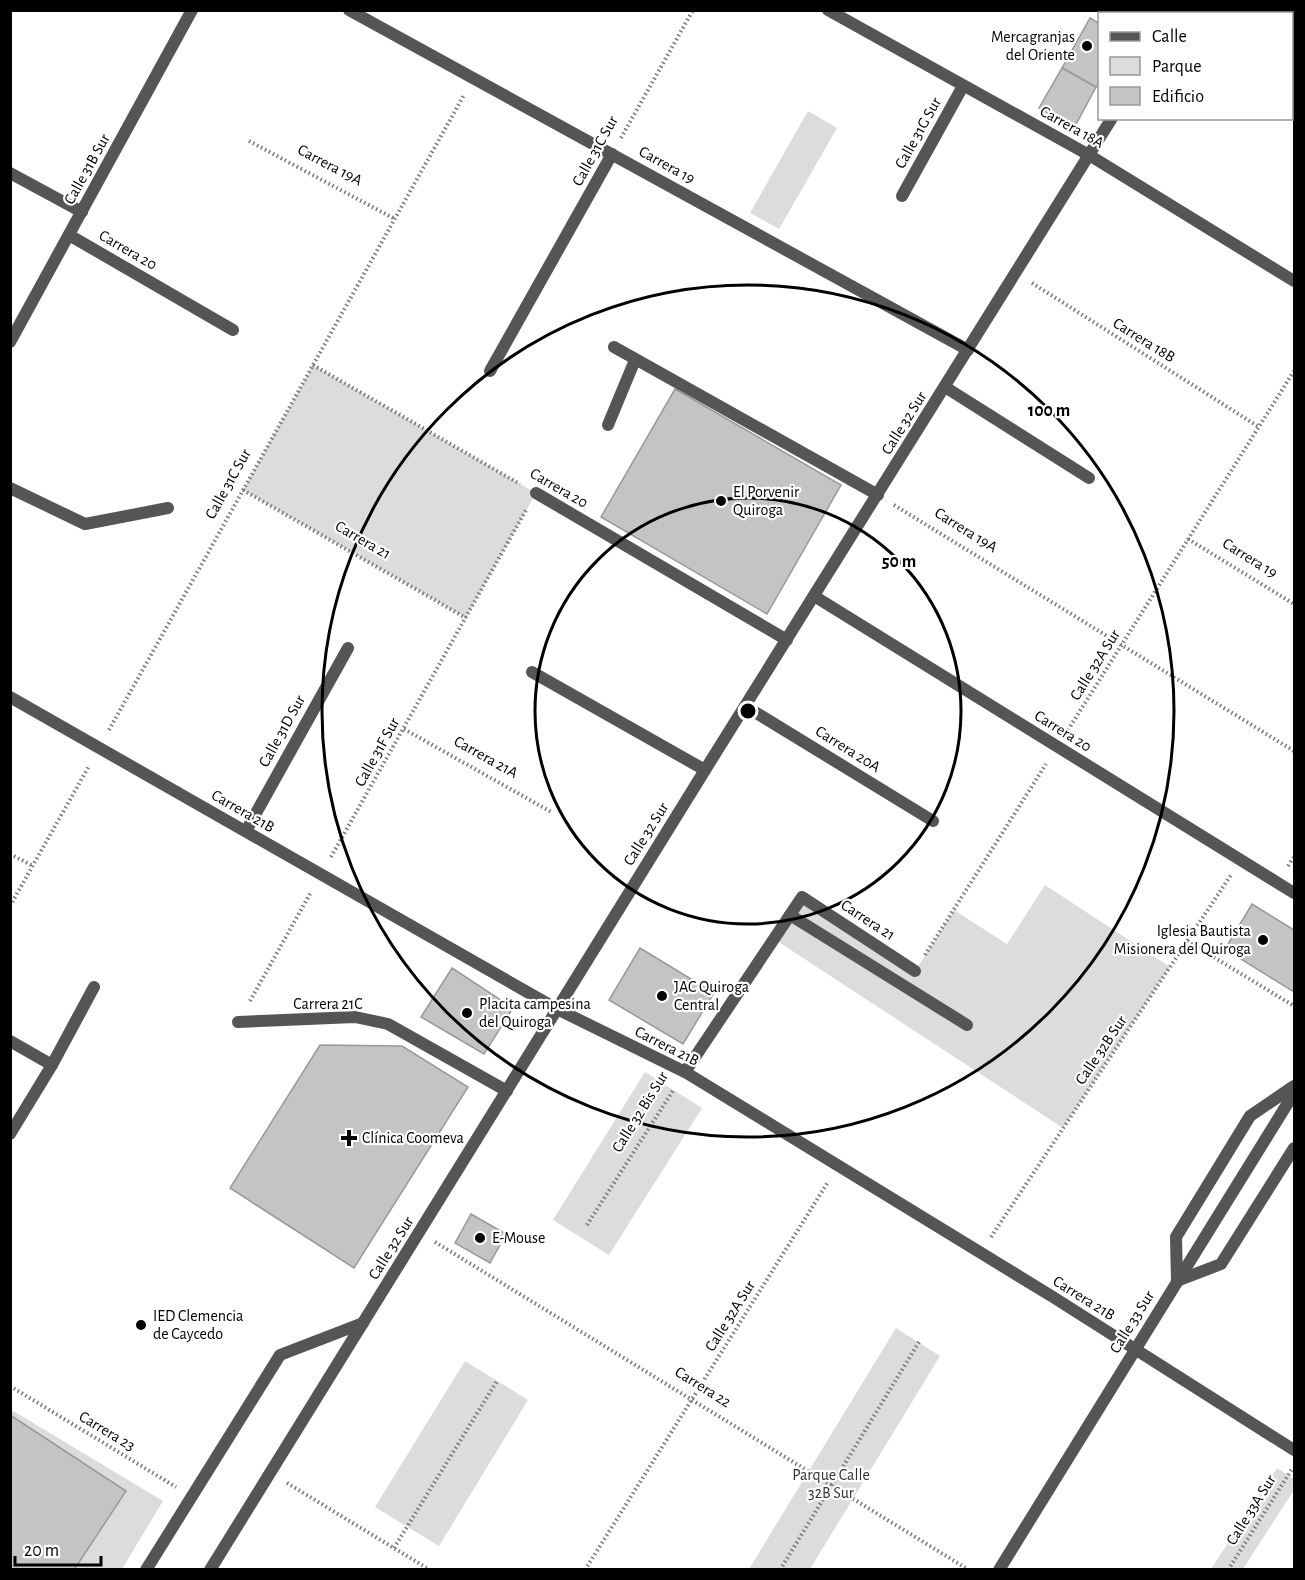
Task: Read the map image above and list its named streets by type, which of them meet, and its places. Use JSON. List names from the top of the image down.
{
  "streets": {
    "street": [
      "Carrera 18A",
      "Calle 31G Sur",
      "Calle 31C Sur",
      "Carrera 19",
      "Calle 31B Sur",
      "Carrera 20",
      "Calle 32 Sur",
      "Carrera 21",
      "Calle 31D Sur",
      "Carrera 20A",
      "Carrera 21B",
      "Carrera 21C",
      "Calle 32 Bis Sur",
      "Calle 33 Sur"
    ],
    "path": [
      "Carrera 19A",
      "Carrera 18B",
      "Calle 32A Sur",
      "Calle 31F Sur",
      "Carrera 21A",
      "Calle 32B Sur",
      "Carrera 22",
      "Carrera 23",
      "Calle 33A Sur"
    ]
  },
  "crossings": [
    ["Carrera 18A", "Calle 31G Sur"],
    ["Carrera 18A", "Calle 32 Sur"],
    ["Calle 31C Sur", "Carrera 19A"],
    ["Calle 31C Sur", "Carrera 19"],
    ["Calle 31C Sur", "Carrera 20"],
    ["Calle 31C Sur", "Carrera 21"],
    ["Calle 31C Sur", "Carrera 21B"],
    ["Carrera 19A", "Calle 32 Sur"],
    ["Carrera 19A", "Calle 32A Sur"],
    ["Carrera 19", "Calle 32 Sur"],
    ["Carrera 19", "Calle 32A Sur"],
    ["Calle 31B Sur", "Carrera 20"],
    ["Carrera 20", "Calle 32 Sur"],
    ["Carrera 20", "Calle 32A Sur"],
    ["Carrera 20", "Calle 31F Sur"],
    ["Carrera 20", "Calle 32B Sur"],
    ["Carrera 18B", "Calle 32 Sur"],
    ["Carrera 18B", "Calle 32A Sur"],
    ["Calle 32 Sur", "Carrera 20A"],
    ["Calle 32 Sur", "Carrera 21B"],
    ["Calle 32 Sur", "Carrera 21C"],
    ["Calle 32 Sur", "Carrera 22"],
    ["Carrera 21", "Calle 32A Sur"],
    ["Carrera 21", "Calle 31F Sur"],
    ["Carrera 21", "Calle 32 Bis Sur"],
    ["Calle 32A Sur", "Carrera 21B"],
    ["Calle 32A Sur", "Carrera 22"],
    ["Calle 31D Sur", "Carrera 21B"],
    ["Calle 31F Sur", "Carrera 21A"],
    ["Calle 31F Sur", "Carrera 21B"],
    ["Calle 31F Sur", "Carrera 21C"],
    ["Carrera 21B", "Calle 32B Sur"],
    ["Carrera 21B", "Calle 32 Bis Sur"],
    ["Carrera 21B", "Calle 33 Sur"]
  ],
  "parks": ["Parque Calle 32B Sur"],
  "places": {
    "other": [
      "Mercagranjas del Oriente",
      "El Porvenir Quiroga",
      "Iglesia Bautista Misionera del Quiroga",
      "JAC Quiroga Central",
      "Placita campesina del Quiroga",
      "E-Mouse",
      "IED Clemencia de Caycedo"
    ],
    "health": ["Clínica Coomeva"]
  },
  "legend": ["Calle", "Parque", "Edificio"],
  "scale_bar": "20 m",
  "rings": ["100 m", "50 m"]
}
